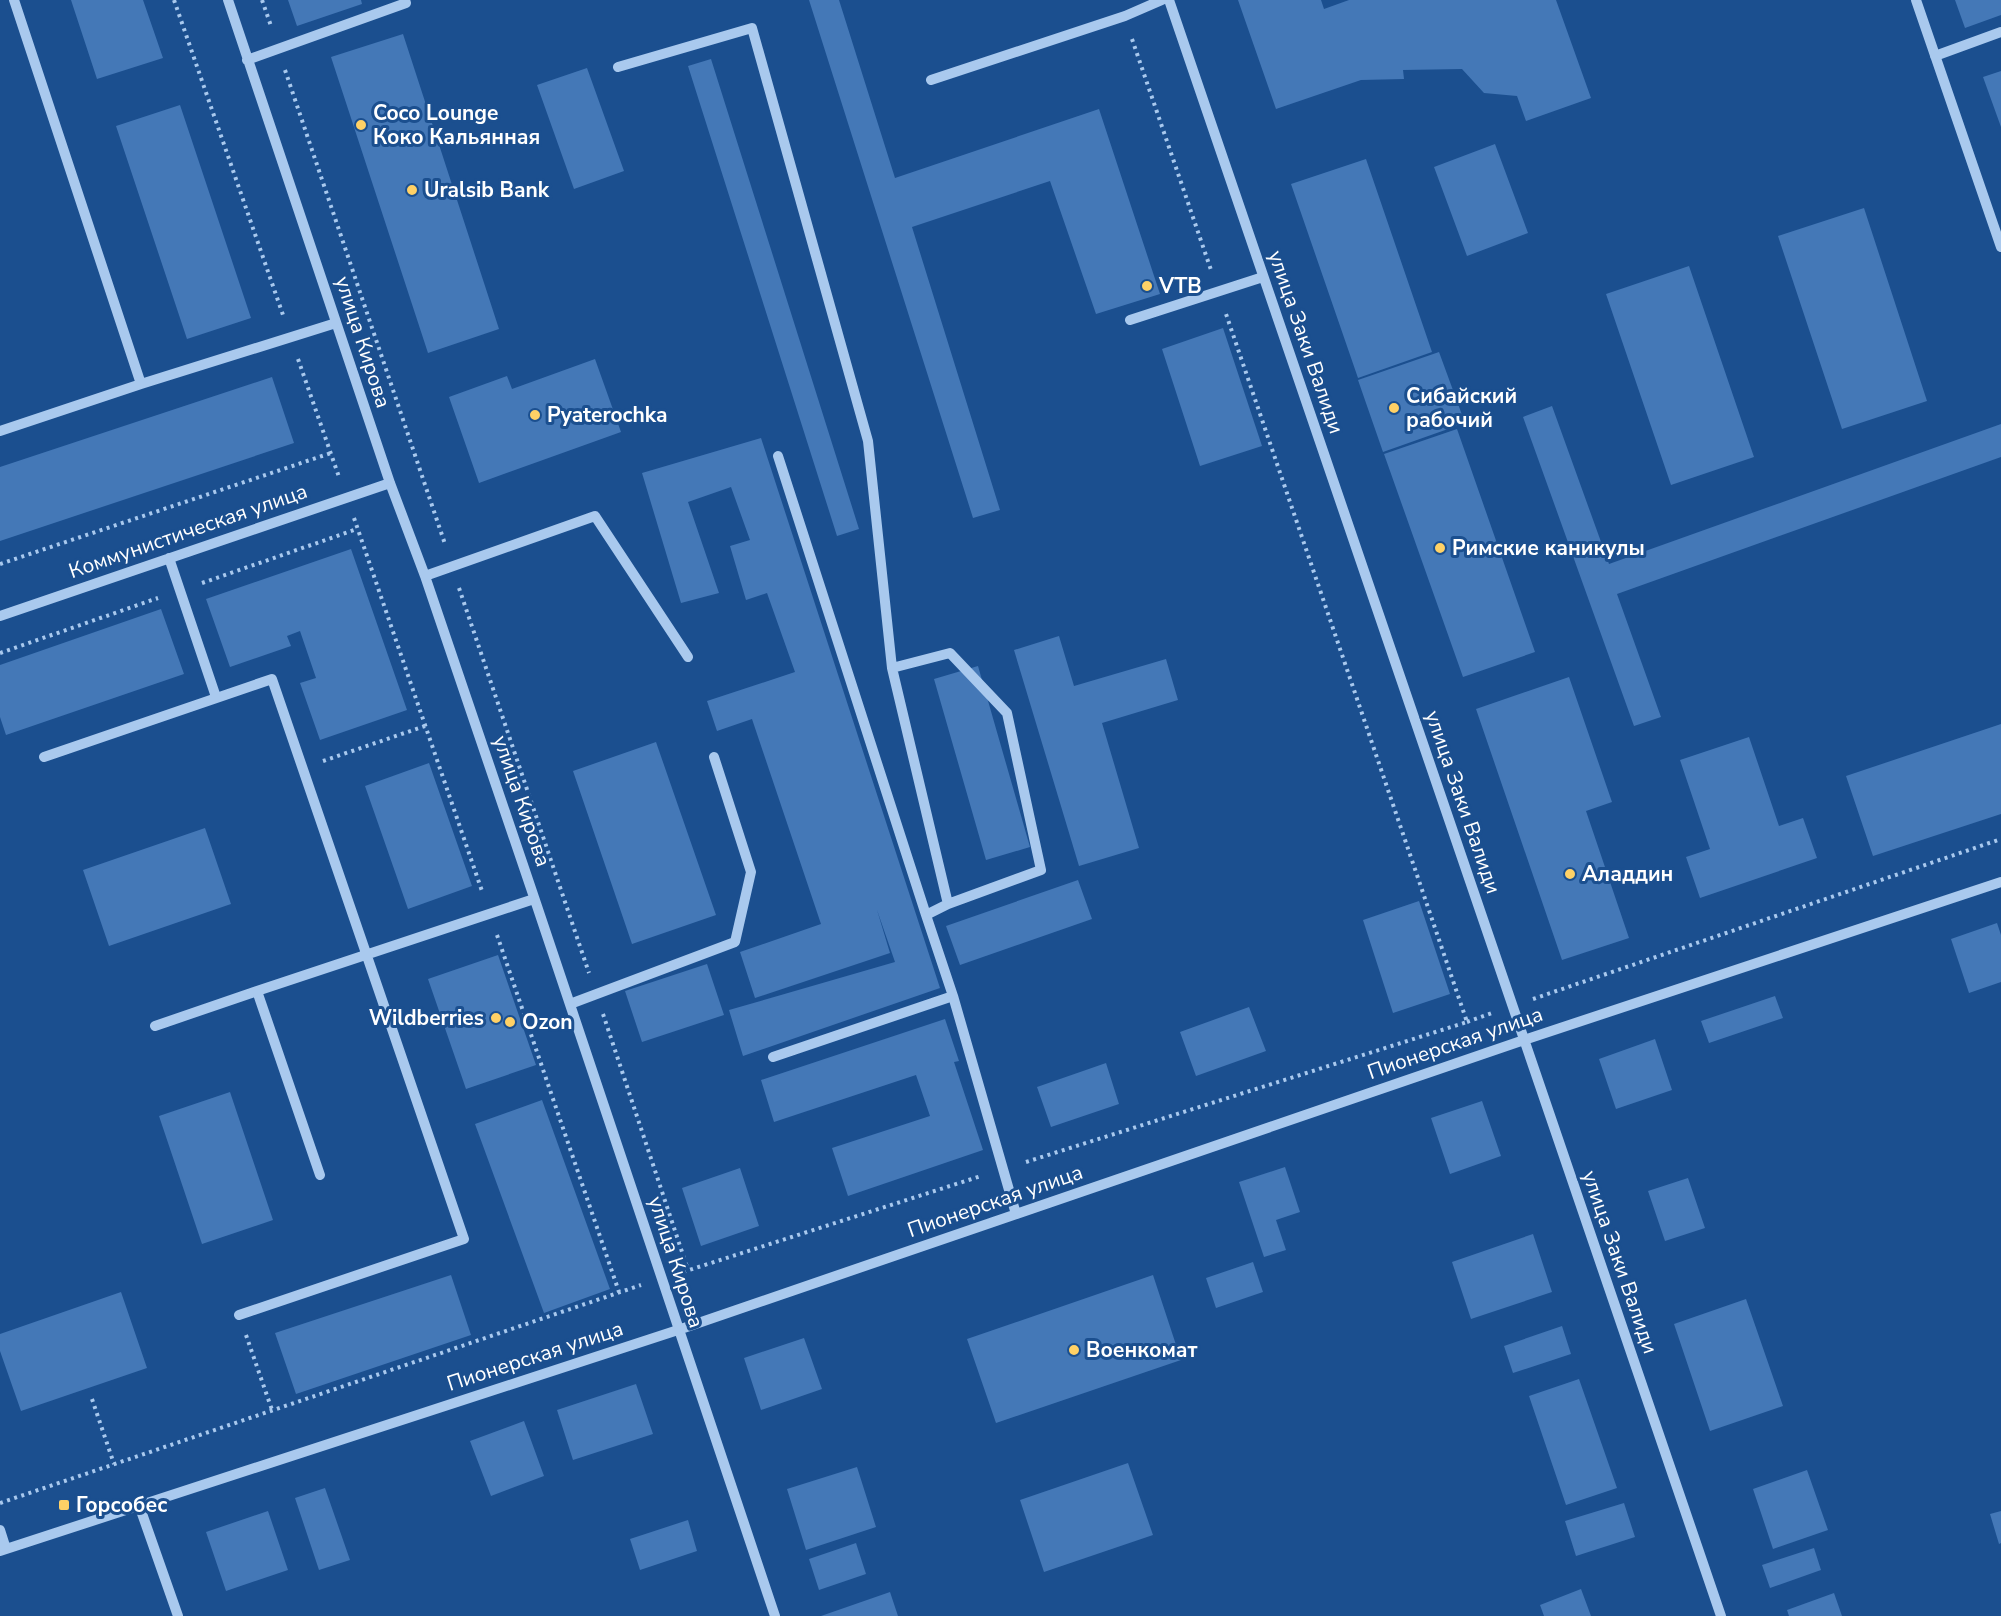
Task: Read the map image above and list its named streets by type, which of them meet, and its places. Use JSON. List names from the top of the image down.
{
  "streets": {
    "street": [
      "улица Кирова",
      "улица Заки Валиди",
      "Коммунистическая улица",
      "Пионерская улица"
    ]
  },
  "crossings": [
    ["улица Кирова", "Коммунистическая улица"],
    ["улица Кирова", "Пионерская улица"],
    ["улица Заки Валиди", "Пионерская улица"]
  ],
  "places": {
    "other": [
      "Coco Lounge Коко Кальянная",
      "Uralsib Bank",
      "VTB",
      "Сибайский рабочий",
      "Pyaterochka",
      "Римские каникулы",
      "Аладдин",
      "Wildberries",
      "Ozon",
      "Военкомат"
    ],
    "transit": ["Горсобес"]
  }
}
